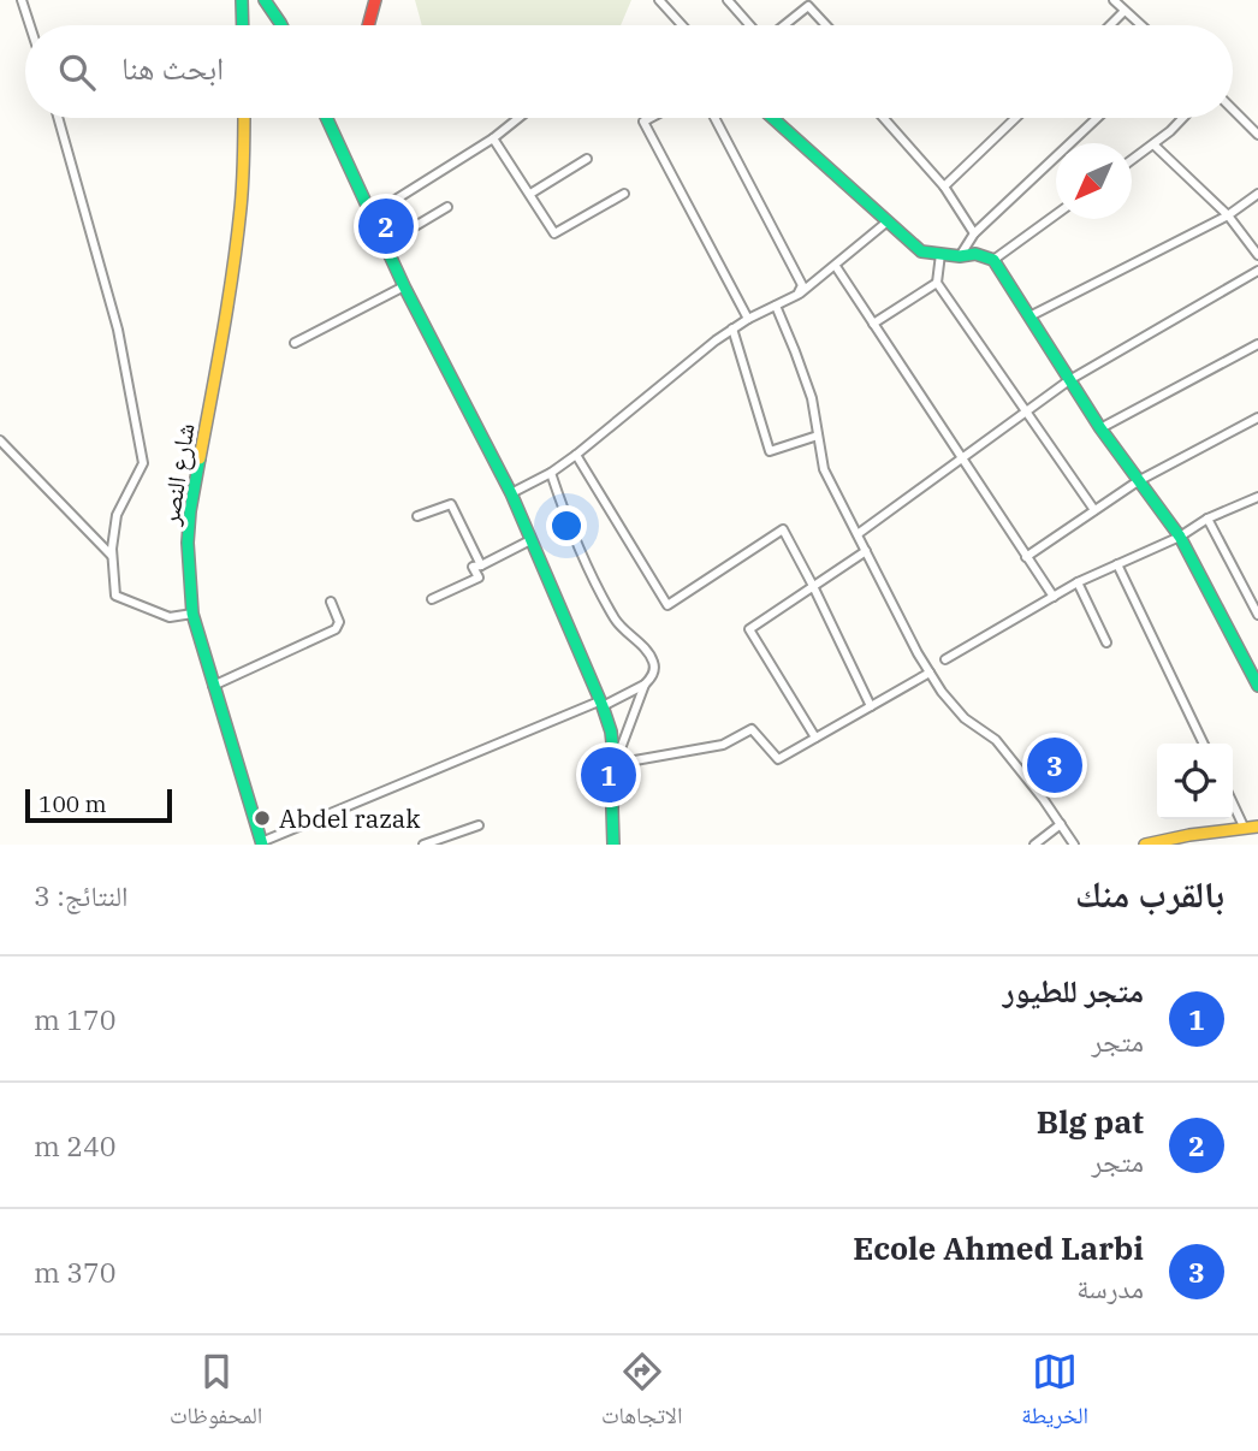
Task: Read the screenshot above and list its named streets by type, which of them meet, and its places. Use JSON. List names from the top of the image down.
{
  "streets": {
    "street": ["شارع النصر"]
  },
  "places": ["Abdel razak"],
  "scale_bar": "100 m",
  "north": "bottom left",
  "page": {
    "search": "ابحث هنا",
    "pins": ["2", "3", "1"],
    "scale": "100 m",
    "heading": ["بالقرب منك", "النتائج: 3"],
    "list": [
      {
        "mark": "1",
        "name": "متجر للطيور",
        "note": "متجر",
        "value": "170 m"
      },
      {
        "mark": "2",
        "name": "Blg pat",
        "note": "متجر",
        "value": "240 m"
      },
      {
        "mark": "3",
        "name": "Ecole Ahmed Larbi",
        "note": "مدرسة",
        "value": "370 m"
      }
    ],
    "nav": ["الخريطة", "الاتجاهات", "المحفوظات"]
  }
}
